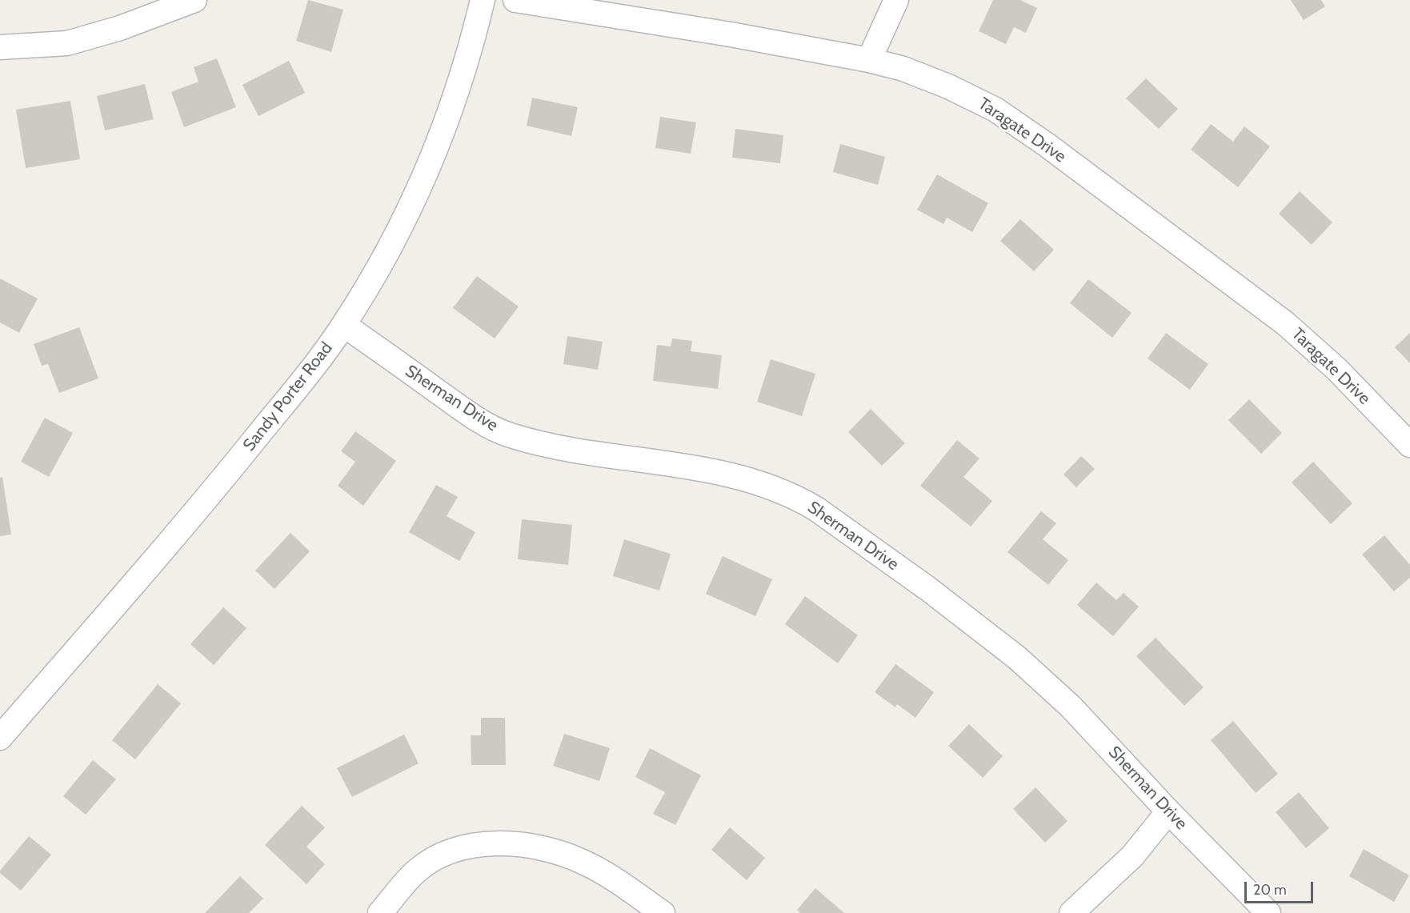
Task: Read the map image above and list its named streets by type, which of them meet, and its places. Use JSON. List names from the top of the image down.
{
  "streets": {
    "street": ["Taragate Drive", "Sandy Porter Road", "Sherman Drive"]
  },
  "crossings": [
    ["Sandy Porter Road", "Sherman Drive"]
  ],
  "scale_bar": "20 m"
}
